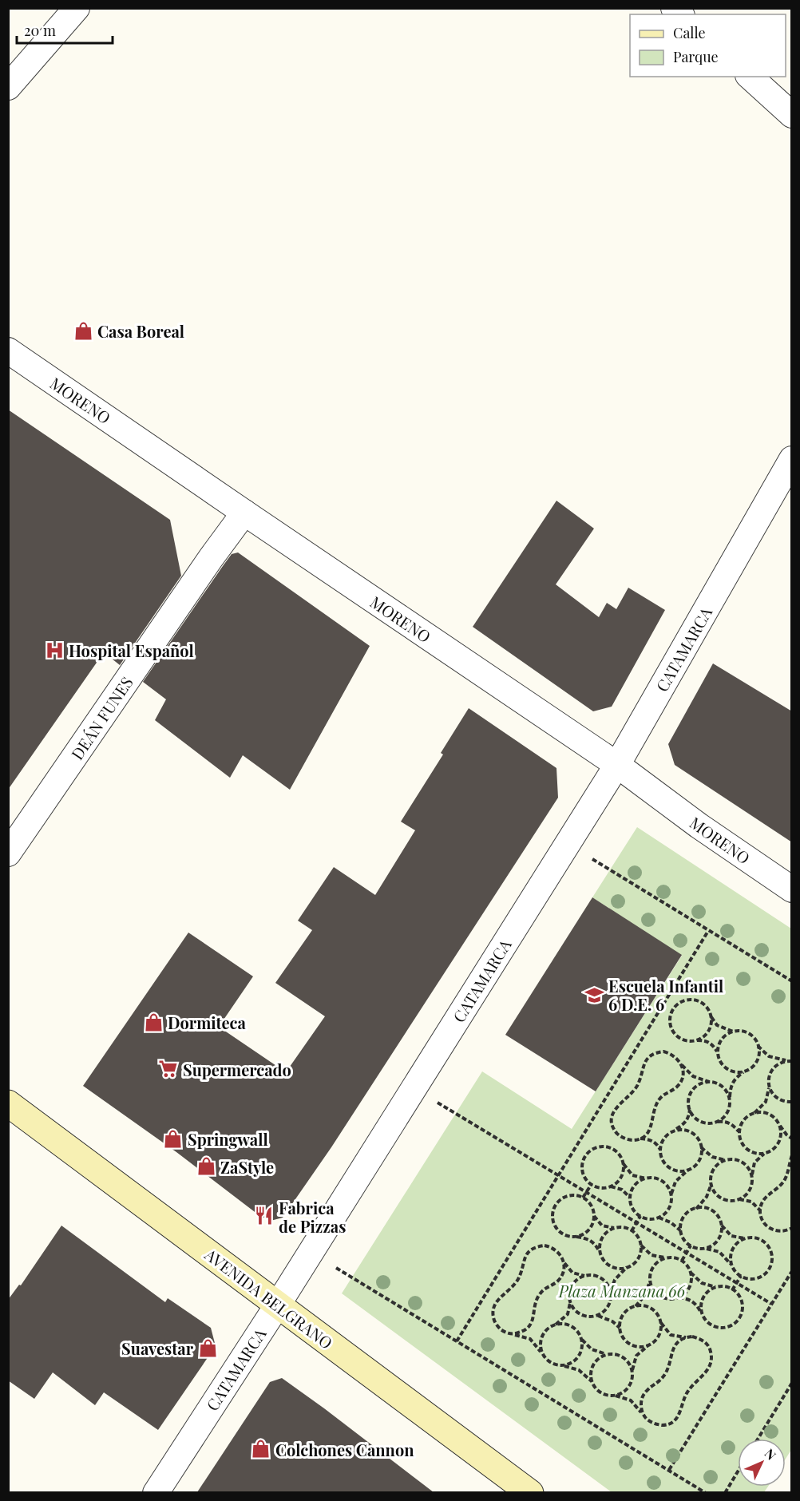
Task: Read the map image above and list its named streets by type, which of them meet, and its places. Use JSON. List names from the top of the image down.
{
  "streets": {
    "main road": ["AVENIDA BELGRANO"],
    "street": ["MORENO", "CATAMARCA", "DEÁN FUNES"]
  },
  "crossings": [
    ["MORENO", "CATAMARCA"],
    ["MORENO", "DEÁN FUNES"],
    ["CATAMARCA", "AVENIDA BELGRANO"]
  ],
  "parks": ["Plaza Manzana 66"],
  "places": {
    "shop": [
      "Casa Boreal",
      "Dormiteca",
      "Springwall",
      "ZaStyle",
      "Suavestar",
      "Colchones Cannon"
    ],
    "hospital": ["Hospital Español"],
    "school or university": ["Escuela Infantil 6 D.E. 6"],
    "supermarket": ["Supermercado"],
    "restaurant": ["Fabrica de Pizzas"]
  },
  "legend": ["Calle", "Parque"],
  "scale_bar": "20 m",
  "north": "top right"
}
